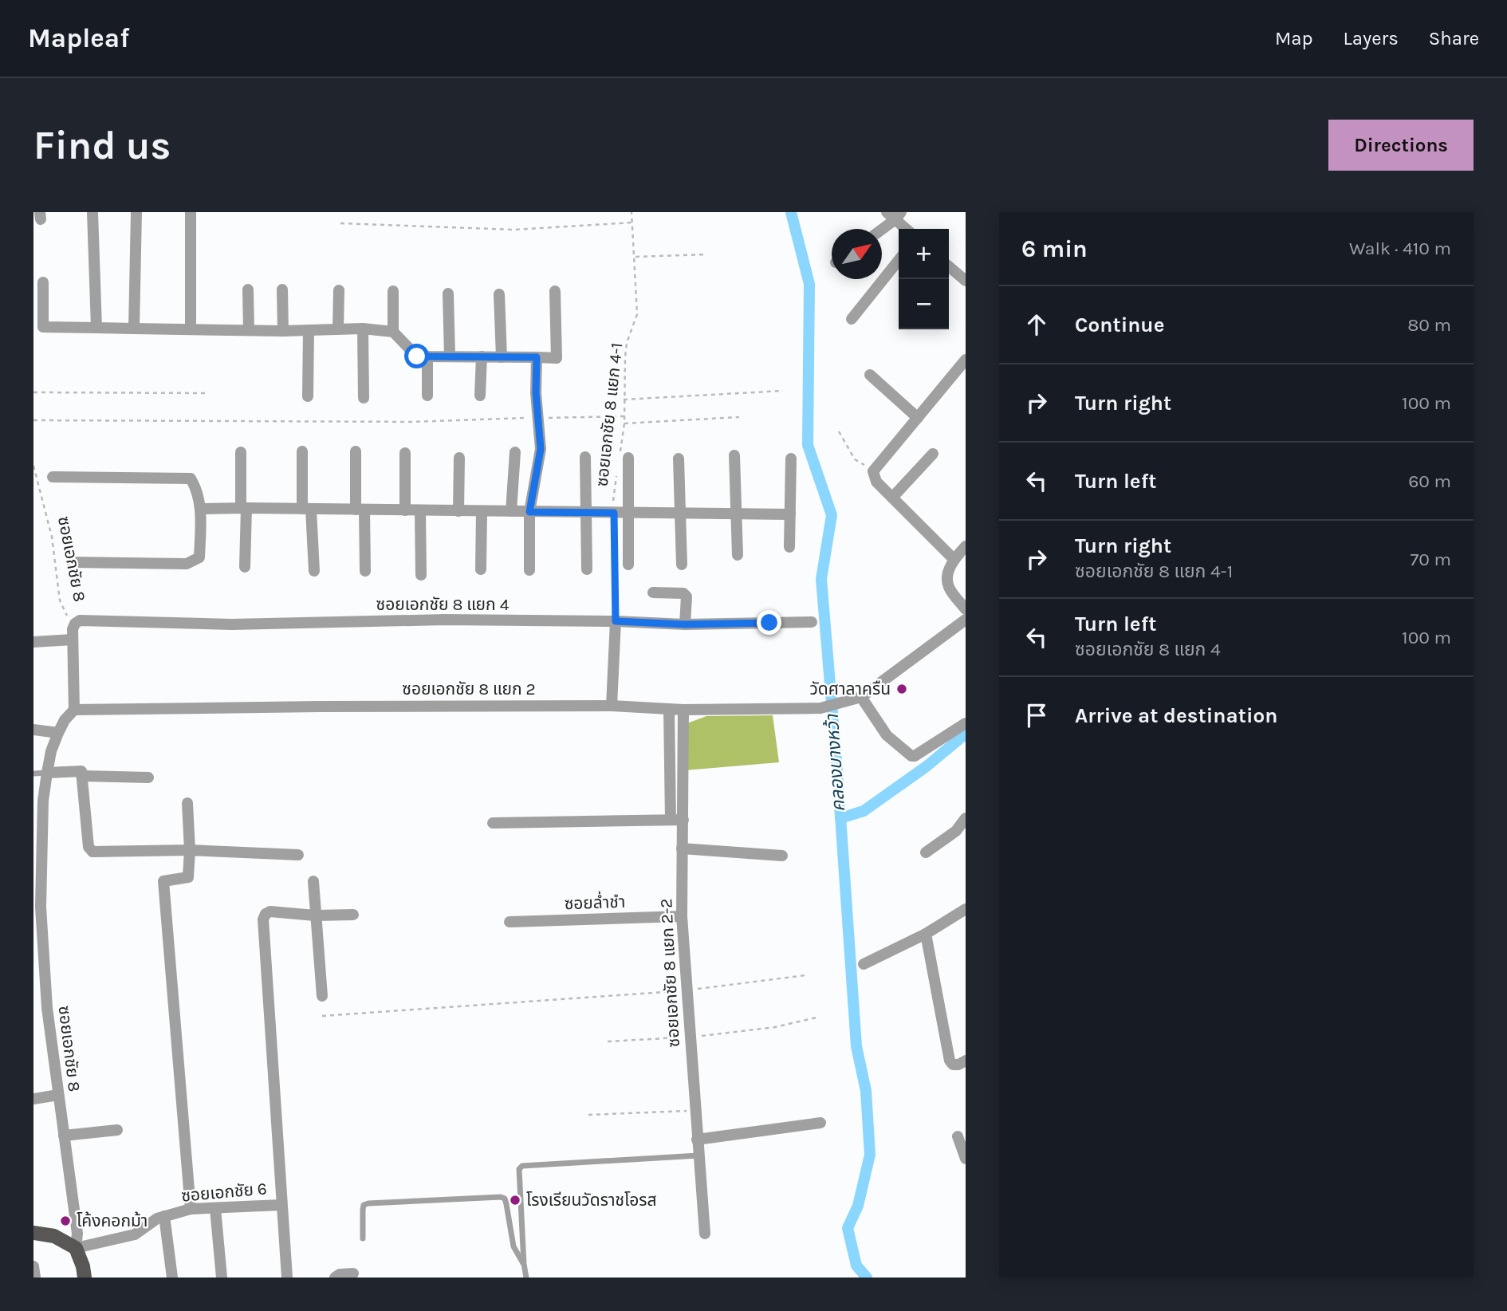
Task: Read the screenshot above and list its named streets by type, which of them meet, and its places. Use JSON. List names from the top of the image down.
{
  "streets": {
    "street": [
      "ซอยเอกชัย 8",
      "ซอยเอกชัย 8 แยก 4",
      "ซอยเอกชัย 8 แยก 2",
      "ซอยล่ำชำ",
      "ซอยเอกชัย 8 แยก 2-2",
      "ซอยเอกชัย 6"
    ],
    "path": ["ซอยเอกชัย 8 แยก 4-1"]
  },
  "crossings": [
    ["ซอยเอกชัย 8 แยก 4-1", "ซอยเอกชัย 8 แยก 4"],
    ["ซอยเอกชัย 8", "ซอยเอกชัย 8 แยก 4"],
    ["ซอยเอกชัย 8", "ซอยเอกชัย 8 แยก 2"],
    ["ซอยเอกชัย 8", "ซอยเอกชัย 6"],
    ["ซอยเอกชัย 8 แยก 2", "ซอยเอกชัย 8 แยก 2-2"],
    ["ซอยล่ำชำ", "ซอยเอกชัย 8 แยก 2-2"]
  ],
  "water": ["คลองบางหว้า"],
  "places": ["วัดศาลาครืน", "โรงเรียนวัดราชโอรส", "โค้งคอกม้า"],
  "north": "top right",
  "page": {
    "header": "Mapleaf",
    "nav": ["Map", "Layers", "Share"],
    "buttons": "Directions",
    "title": "Find us",
    "heading": ["6 min", "Walk · 410 m"],
    "map_buttons": ["+", "−"],
    "list": [
      ["Continue", "80 m"],
      ["Turn right", "100 m"],
      ["Turn left", "60 m"],
      ["Turn right", "ซอยเอกชัย 8 แยก 4-1", "70 m"],
      ["Turn left", "ซอยเอกชัย 8 แยก 4", "100 m"],
      "Arrive at destination"
    ]
  }
}
